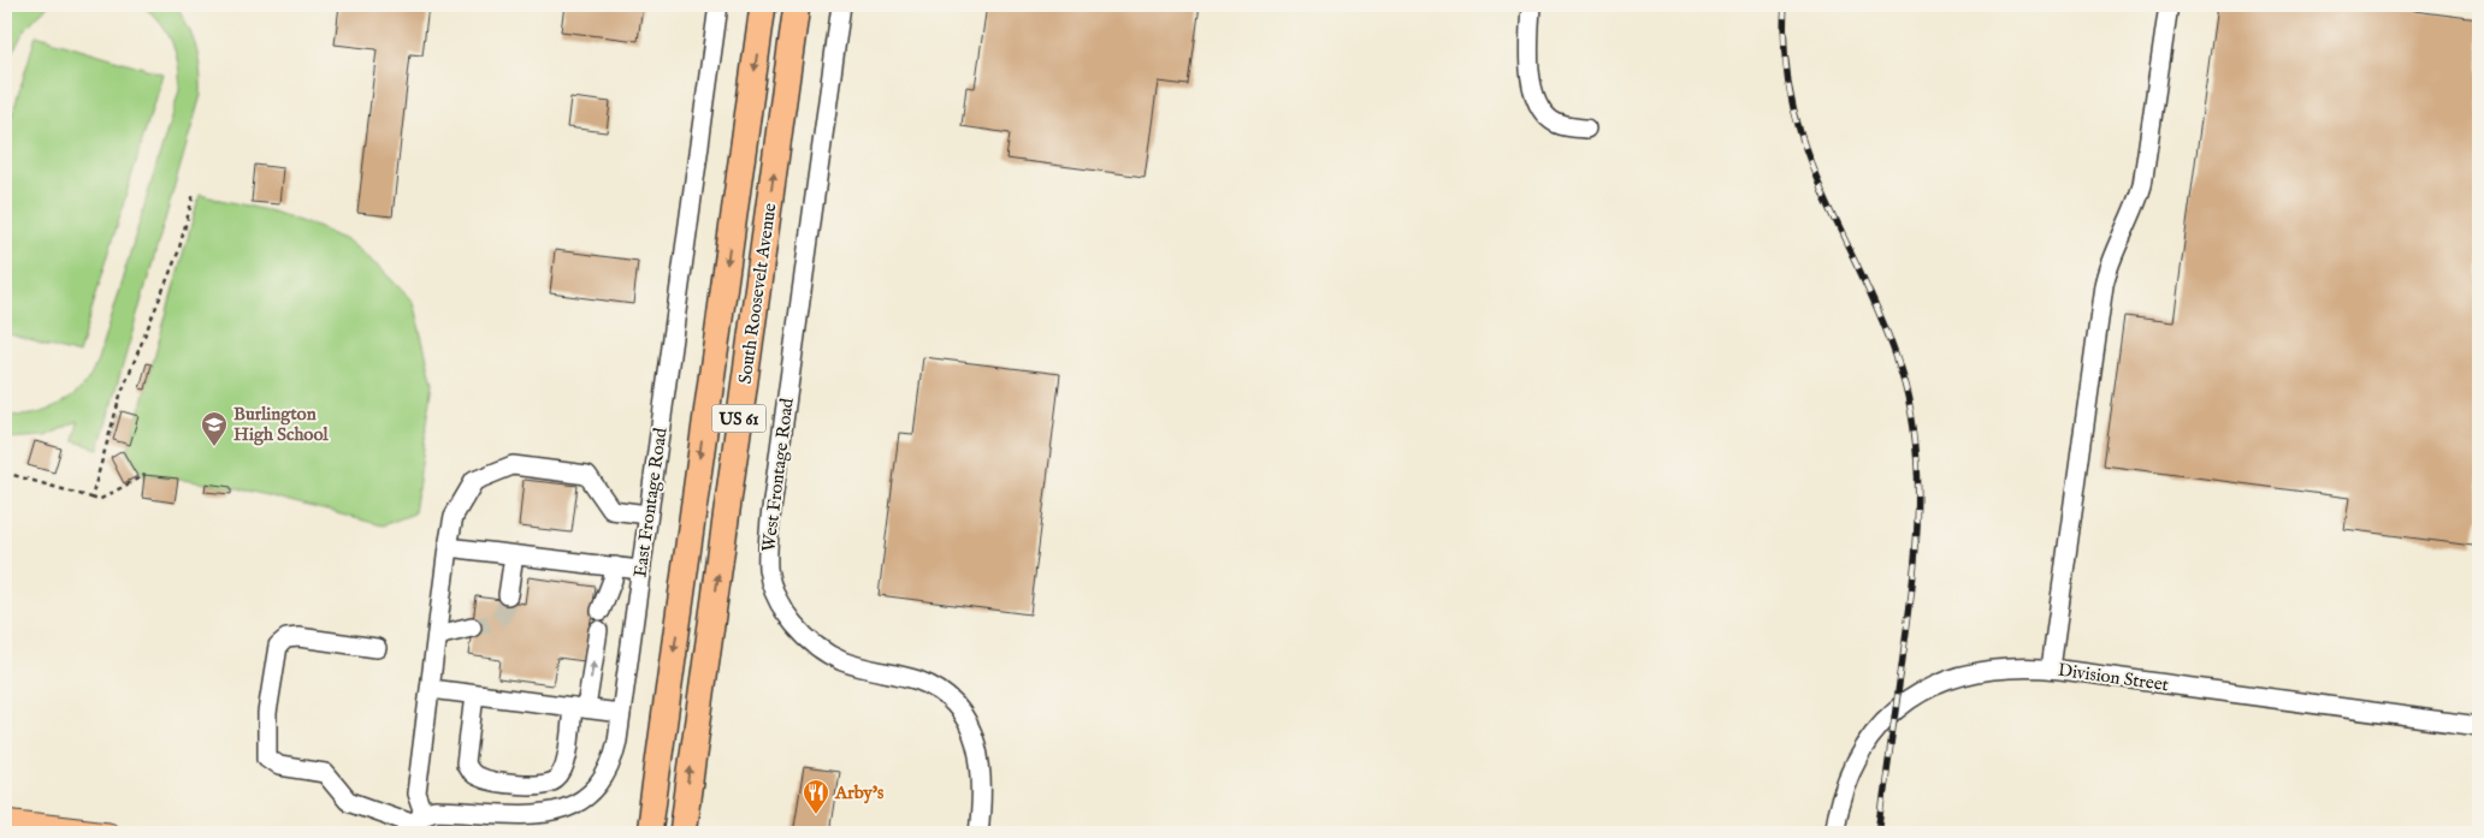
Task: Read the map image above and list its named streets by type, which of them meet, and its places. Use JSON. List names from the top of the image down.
{
  "streets": {
    "highway": ["South Roosevelt Avenue", "US 61"],
    "street": ["West Frontage Road", "East Frontage Road", "Division Street"]
  },
  "places": {
    "school or university": ["Burlington High School"],
    "restaurant": ["Arby's"]
  }
}
